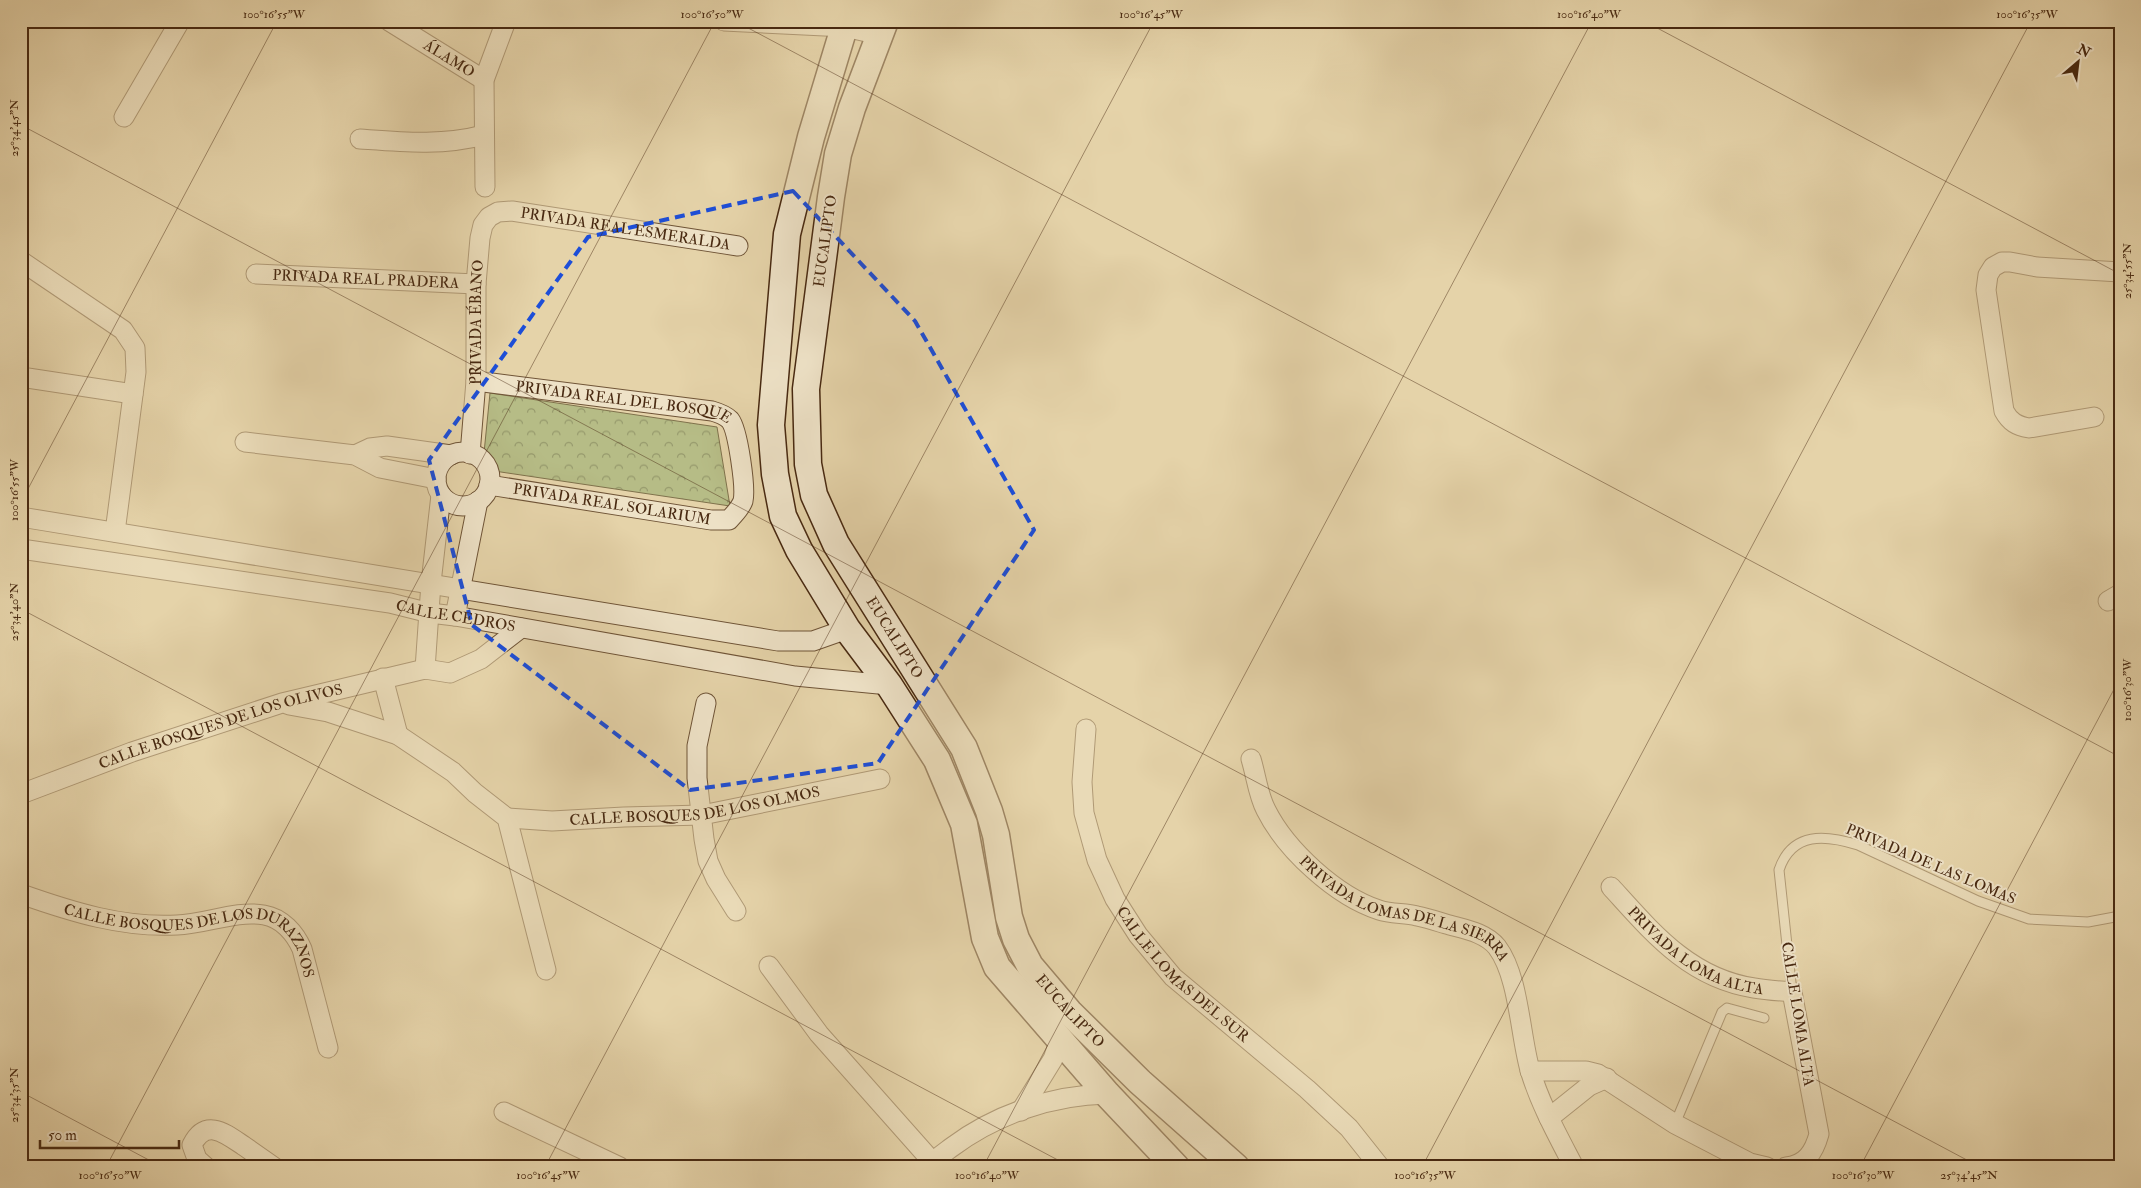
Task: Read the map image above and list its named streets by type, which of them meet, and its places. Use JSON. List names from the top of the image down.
{
  "streets": {
    "street": [
      "ÁLAMO",
      "PRIVADA REAL ESMERALDA",
      "EUCALIPTO",
      "PRIVADA REAL PRADERA",
      "PRIVADA ÉBANO",
      "PRIVADA REAL DEL BOSQUE",
      "PRIVADA REAL SOLARIUM",
      "CALLE CEDROS",
      "CALLE BOSQUES DE LOS OLIVOS",
      "CALLE BOSQUES DE LOS OLMOS",
      "PRIVADA LOMAS DE LA SIERRA",
      "CALLE BOSQUES DE LOS DURAZNOS",
      "PRIVADA LOMA ALTA",
      "CALLE LOMAS DEL SUR",
      "CALLE LOMA ALTA"
    ],
    "lane": ["PRIVADA DE LAS LOMAS"]
  },
  "crossings": [
    ["PRIVADA REAL ESMERALDA", "PRIVADA ÉBANO"],
    ["EUCALIPTO", "CALLE CEDROS"],
    ["PRIVADA REAL PRADERA", "PRIVADA ÉBANO"],
    ["PRIVADA ÉBANO", "PRIVADA REAL DEL BOSQUE"],
    ["PRIVADA ÉBANO", "PRIVADA REAL SOLARIUM"],
    ["PRIVADA REAL DEL BOSQUE", "PRIVADA REAL SOLARIUM"],
    ["PRIVADA DE LAS LOMAS", "CALLE LOMA ALTA"],
    ["PRIVADA LOMA ALTA", "CALLE LOMA ALTA"]
  ],
  "scale_bar": "50 m",
  "north": "top right",
  "coordinates": [
    "100°16'55\"W",
    "100°16'50\"W",
    "100°16'45\"W",
    "100°16'40\"W",
    "100°16'35\"W",
    "25°34'45\"N",
    "25°34'55\"N",
    "25°34'40\"N",
    "100°16'30\"W",
    "25°34'35\"N"
  ]
}
